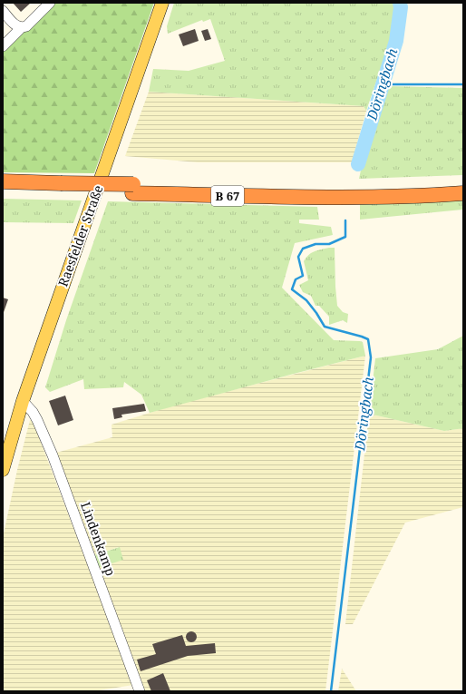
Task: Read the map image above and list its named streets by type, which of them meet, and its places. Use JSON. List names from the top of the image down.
{
  "streets": {
    "highway": ["B 67"],
    "main road": ["Raesfelder Straße"],
    "street": ["Lindenkamp"]
  },
  "crossings": [
    ["Raesfelder Straße", "Lindenkamp"]
  ],
  "water": ["Döringbach"]
}
